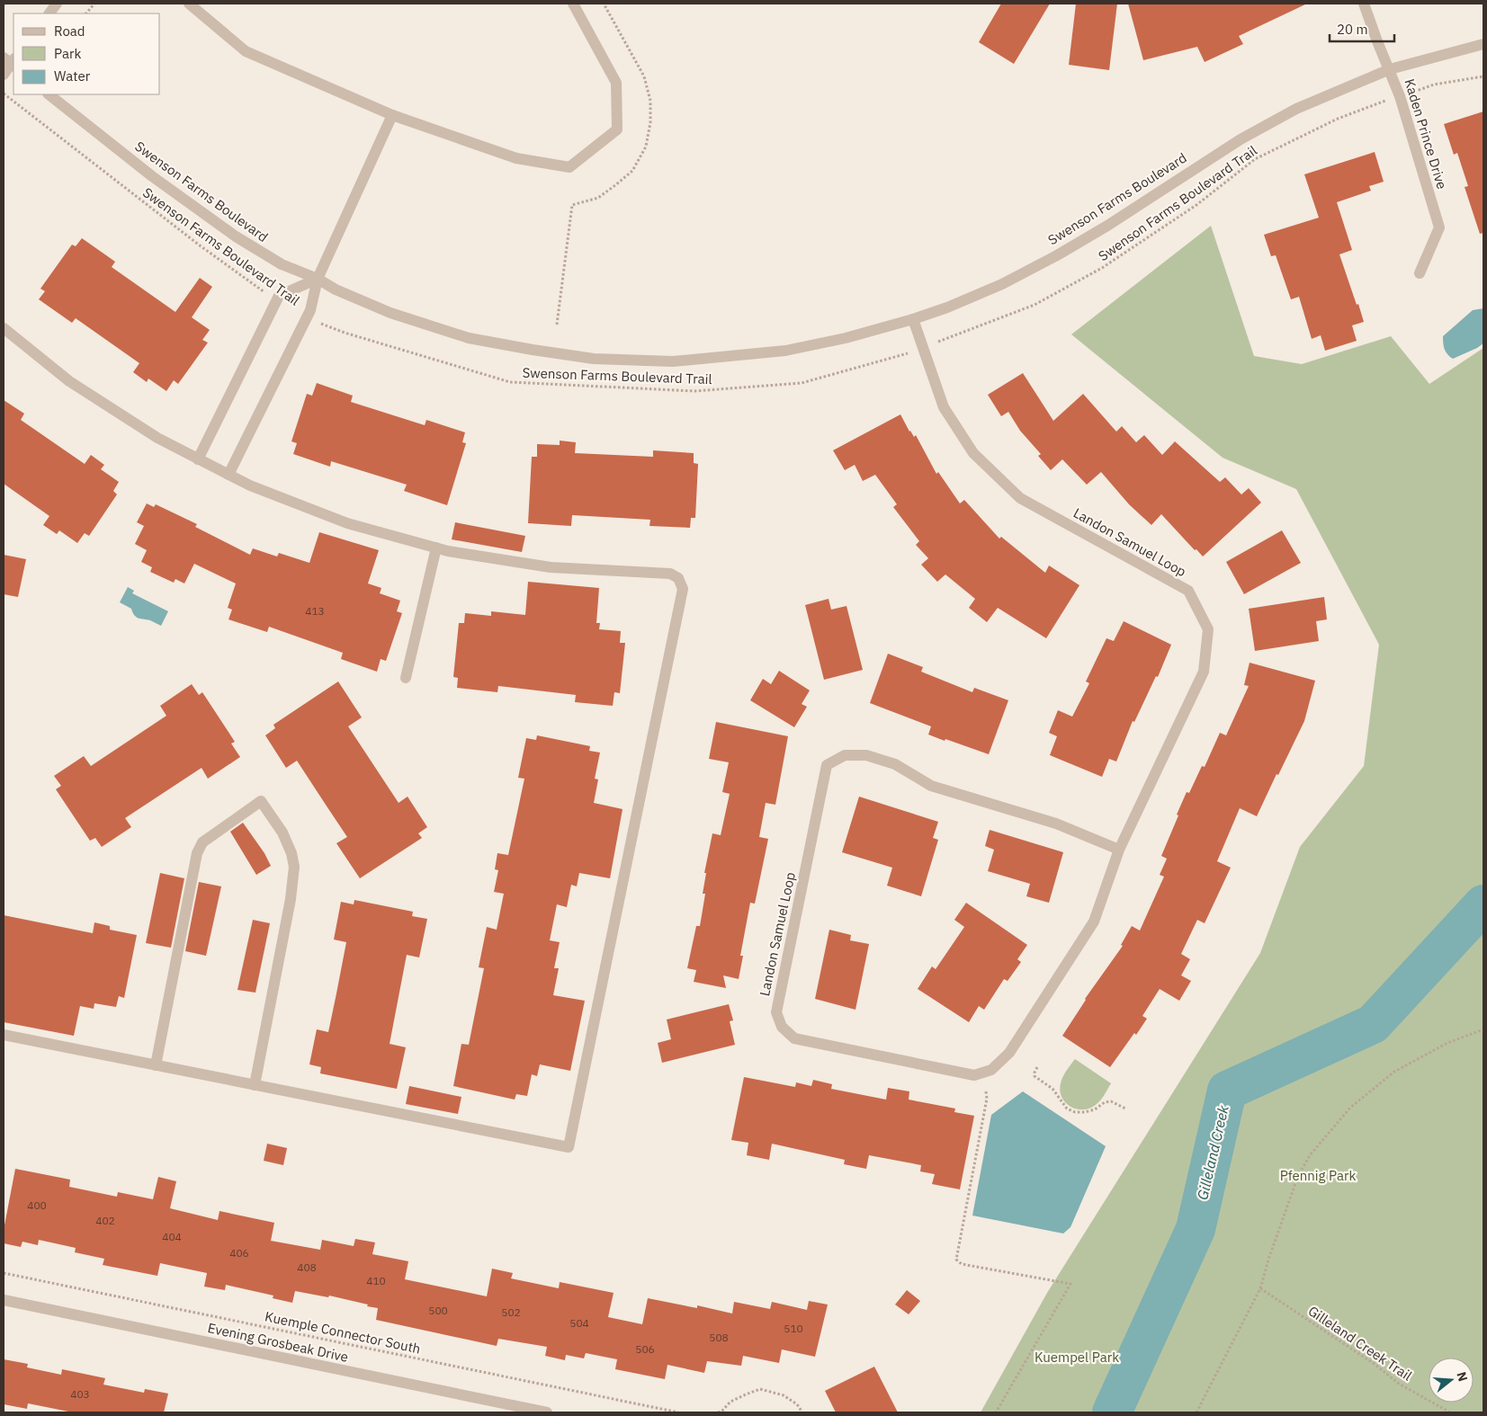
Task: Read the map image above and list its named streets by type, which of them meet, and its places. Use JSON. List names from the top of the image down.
{
  "streets": {
    "street": [
      "Kaden Prince Drive",
      "Swenson Farms Boulevard",
      "Landon Samuel Loop",
      "Evening Grosbeak Drive"
    ],
    "path": ["Swenson Farms Boulevard Trail", "Kuemple Connector South", "Gilleland Creek Trail"]
  },
  "crossings": [
    ["Kaden Prince Drive", "Swenson Farms Boulevard"],
    ["Kaden Prince Drive", "Swenson Farms Boulevard Trail"],
    ["Swenson Farms Boulevard", "Landon Samuel Loop"],
    ["Swenson Farms Boulevard Trail", "Landon Samuel Loop"]
  ],
  "water": ["Gilleland Creek"],
  "parks": ["Pfennig Park", "Kuempel Park"],
  "house_numbers": [
    "413",
    "400",
    "402",
    "404",
    "406",
    "408",
    "410",
    "500",
    "502",
    "504",
    "510",
    "508",
    "506",
    "403"
  ],
  "legend": ["Road", "Park", "Water"],
  "scale_bar": "20 m",
  "north": "right"
}
